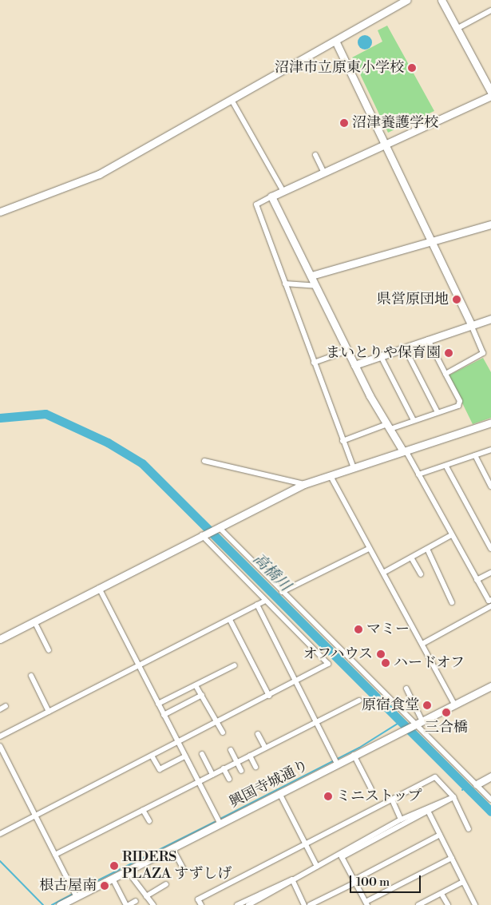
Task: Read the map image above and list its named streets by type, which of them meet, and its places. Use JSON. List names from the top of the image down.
{
  "streets": {
    "street": ["興国寺城通り"]
  },
  "water": ["高橋川"],
  "places": [
    "沼津市立原東小学校",
    "沼津養護学校",
    "県営原団地",
    "まいとりや保育園",
    "マミー",
    "オフハウス",
    "ハードオフ",
    "原宿食堂",
    "三合橋",
    "ミニストップ",
    "RIDERS PLAZA すずしげ",
    "根古屋南"
  ],
  "scale_bar": "100 m"
}
